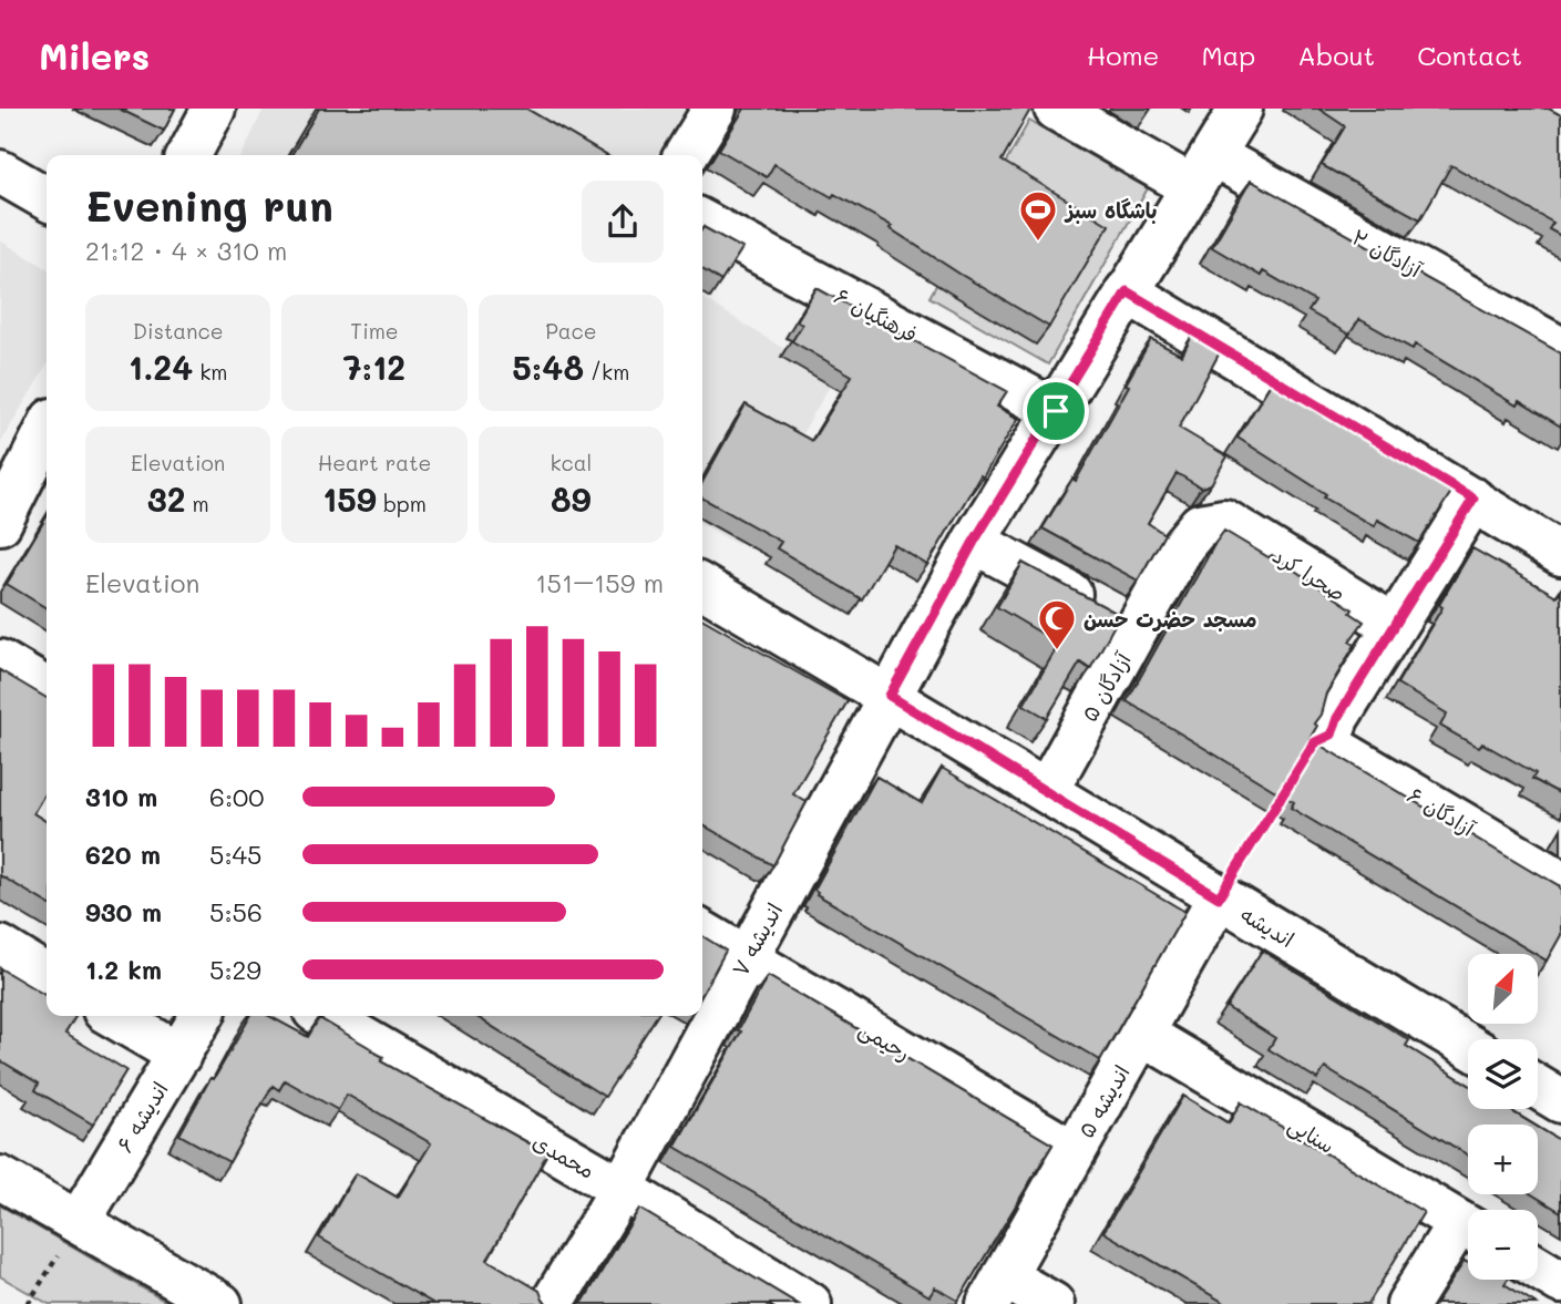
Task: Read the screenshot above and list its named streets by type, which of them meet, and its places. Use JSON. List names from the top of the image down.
{
  "streets": {
    "street": [
      "آزادگان ۲",
      "فرهنگیان ۶",
      "صحرا کرد",
      "آزادگان ۵",
      "آزادگان ۶",
      "اندیشه",
      "اندیشه ۷",
      "رحیمی",
      "اندیشه ۵",
      "اندیشه ۶",
      "سنایی",
      "محمدی"
    ]
  },
  "crossings": [
    ["آزادگان ۲", "اندیشه ۷"],
    ["فرهنگیان ۶", "اندیشه ۷"],
    ["صحرا کرد", "آزادگان ۵"],
    ["صحرا کرد", "آزادگان ۶"],
    ["آزادگان ۵", "اندیشه"],
    ["اندیشه", "اندیشه ۷"],
    ["اندیشه", "اندیشه ۵"],
    ["اندیشه ۷", "رحیمی"],
    ["اندیشه ۷", "محمدی"],
    ["رحیمی", "اندیشه ۵"],
    ["اندیشه ۵", "سنایی"]
  ],
  "places": {
    "sports": ["باشگاه سبز"],
    "mosque": ["مسجد حضرت حسن"]
  },
  "north": "top right",
  "page": {
    "header": "Milers",
    "nav": [
      "Home",
      "Map",
      "About",
      "Contact"
    ],
    "heading": ["Evening run", "21:12 · 4 × 310 m"],
    "stats": [
      ["Distance", "1.24 km"],
      ["Time", "7:12"],
      ["Pace", "5:48 /km"],
      ["Elevation", "32 m"],
      ["Heart rate", "159 bpm"],
      ["kcal", "89"]
    ],
    "chart": ["Elevation", "151–159 m"],
    "list": [
      {
        "name": "310 m",
        "note": "6:00"
      },
      {
        "name": "620 m",
        "note": "5:45"
      },
      {
        "name": "930 m",
        "note": "5:56"
      },
      {
        "name": "1.2 km",
        "note": "5:29"
      }
    ],
    "map_buttons": ["+", "−"]
  }
}
